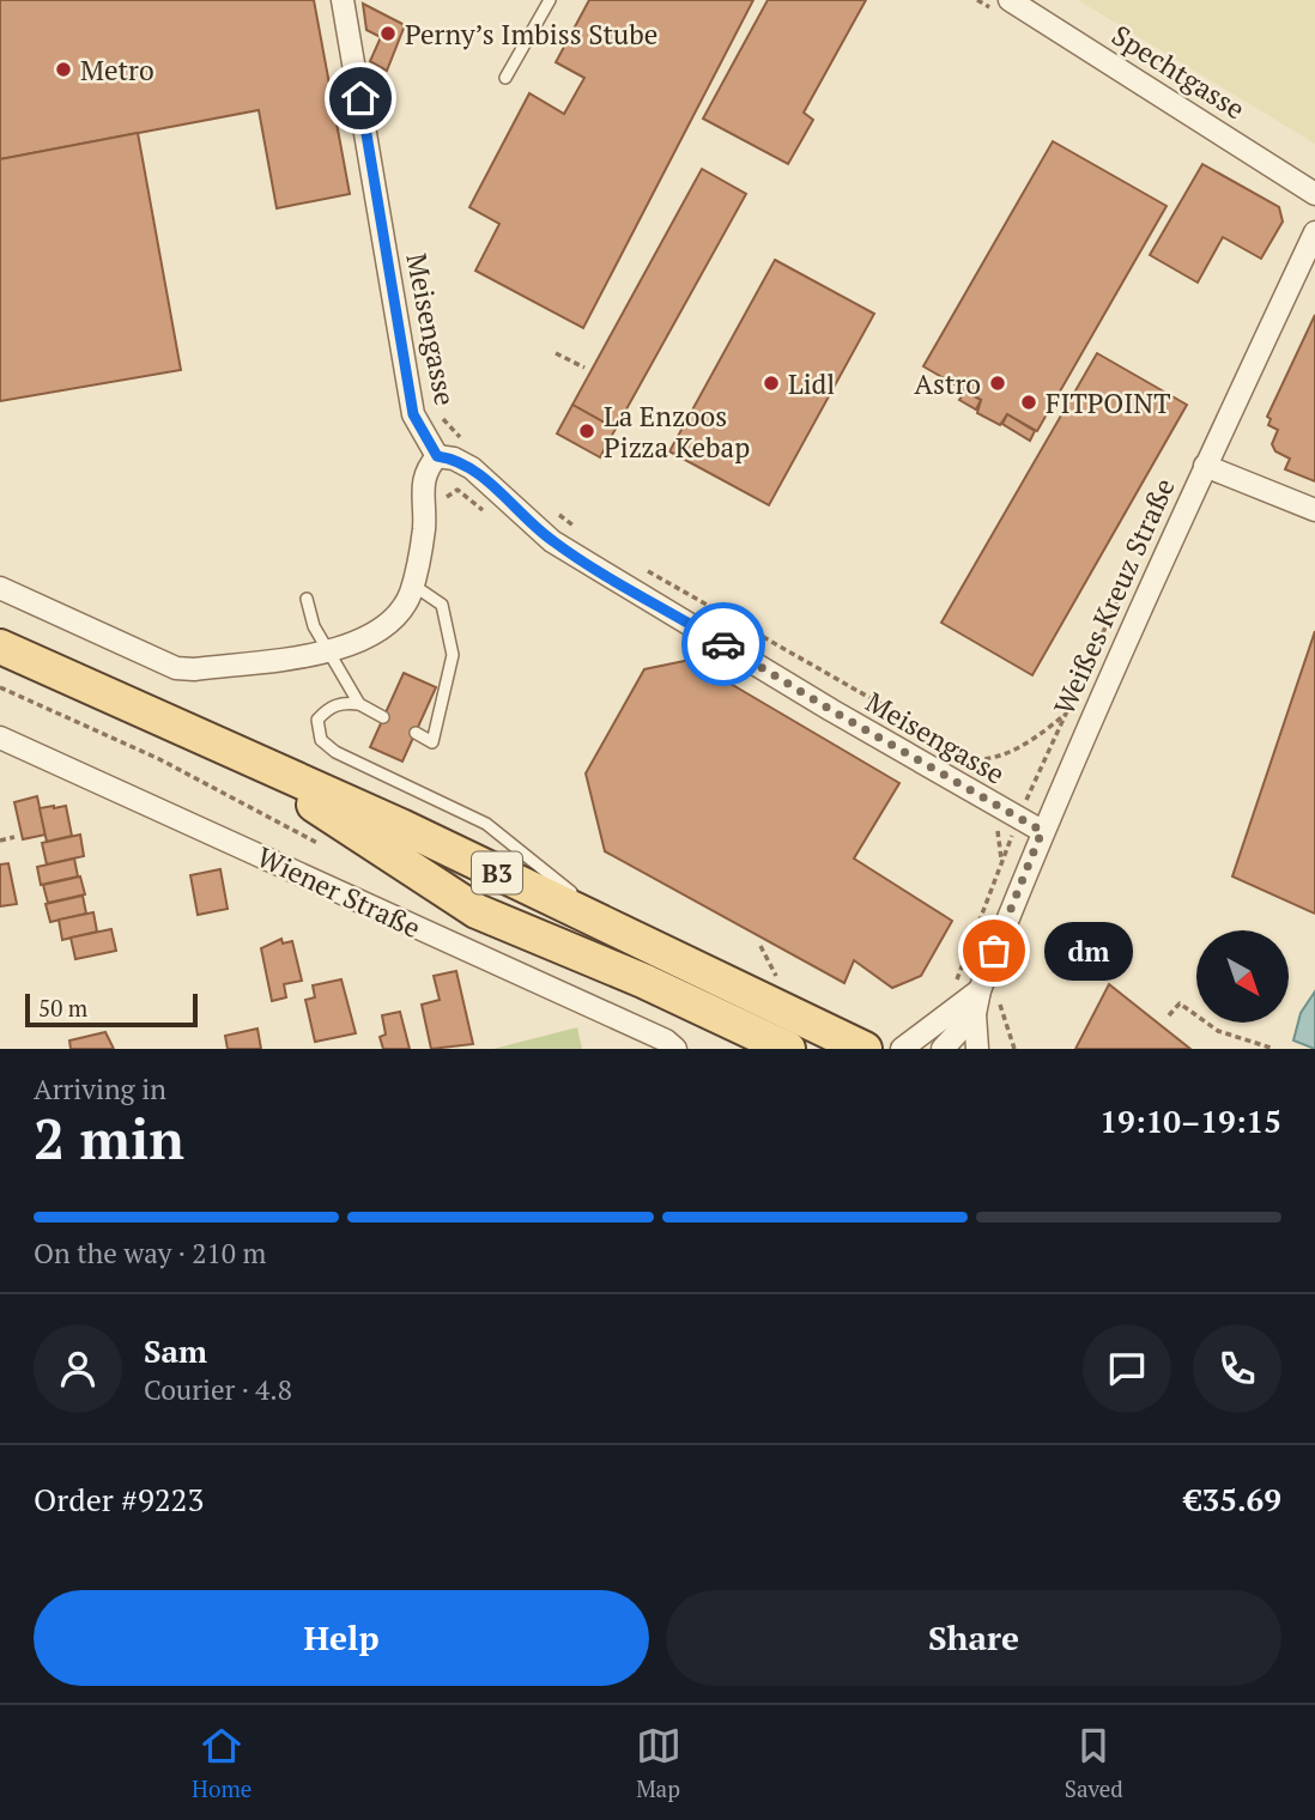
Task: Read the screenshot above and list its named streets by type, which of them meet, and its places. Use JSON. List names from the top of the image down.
{
  "streets": {
    "main road": ["B3", "Wiener Straße"],
    "street": ["Spechtgasse", "Meisengasse", "Weißes Kreuz Straße"]
  },
  "crossings": [
    ["Meisengasse", "Weißes Kreuz Straße"]
  ],
  "places": [
    "Perny’s Imbiss Stube",
    "Metro",
    "Lidl",
    "Astro",
    "FITPOINT",
    "La Enzoos Pizza Kebap",
    "dm"
  ],
  "scale_bar": "50 m",
  "north": "bottom right",
  "page": {
    "bubble": "dm",
    "scale": "50 m",
    "heading": ["2 min", "Arriving in", "19:10–19:15"],
    "panel": [
      "Sam",
      "Courier · 4.8",
      "Order #9223",
      "€35.69"
    ],
    "bar": "On the way · 210 m",
    "buttons": ["Help", "Share"],
    "tabs": ["Home", "Map", "Saved"]
  }
}
